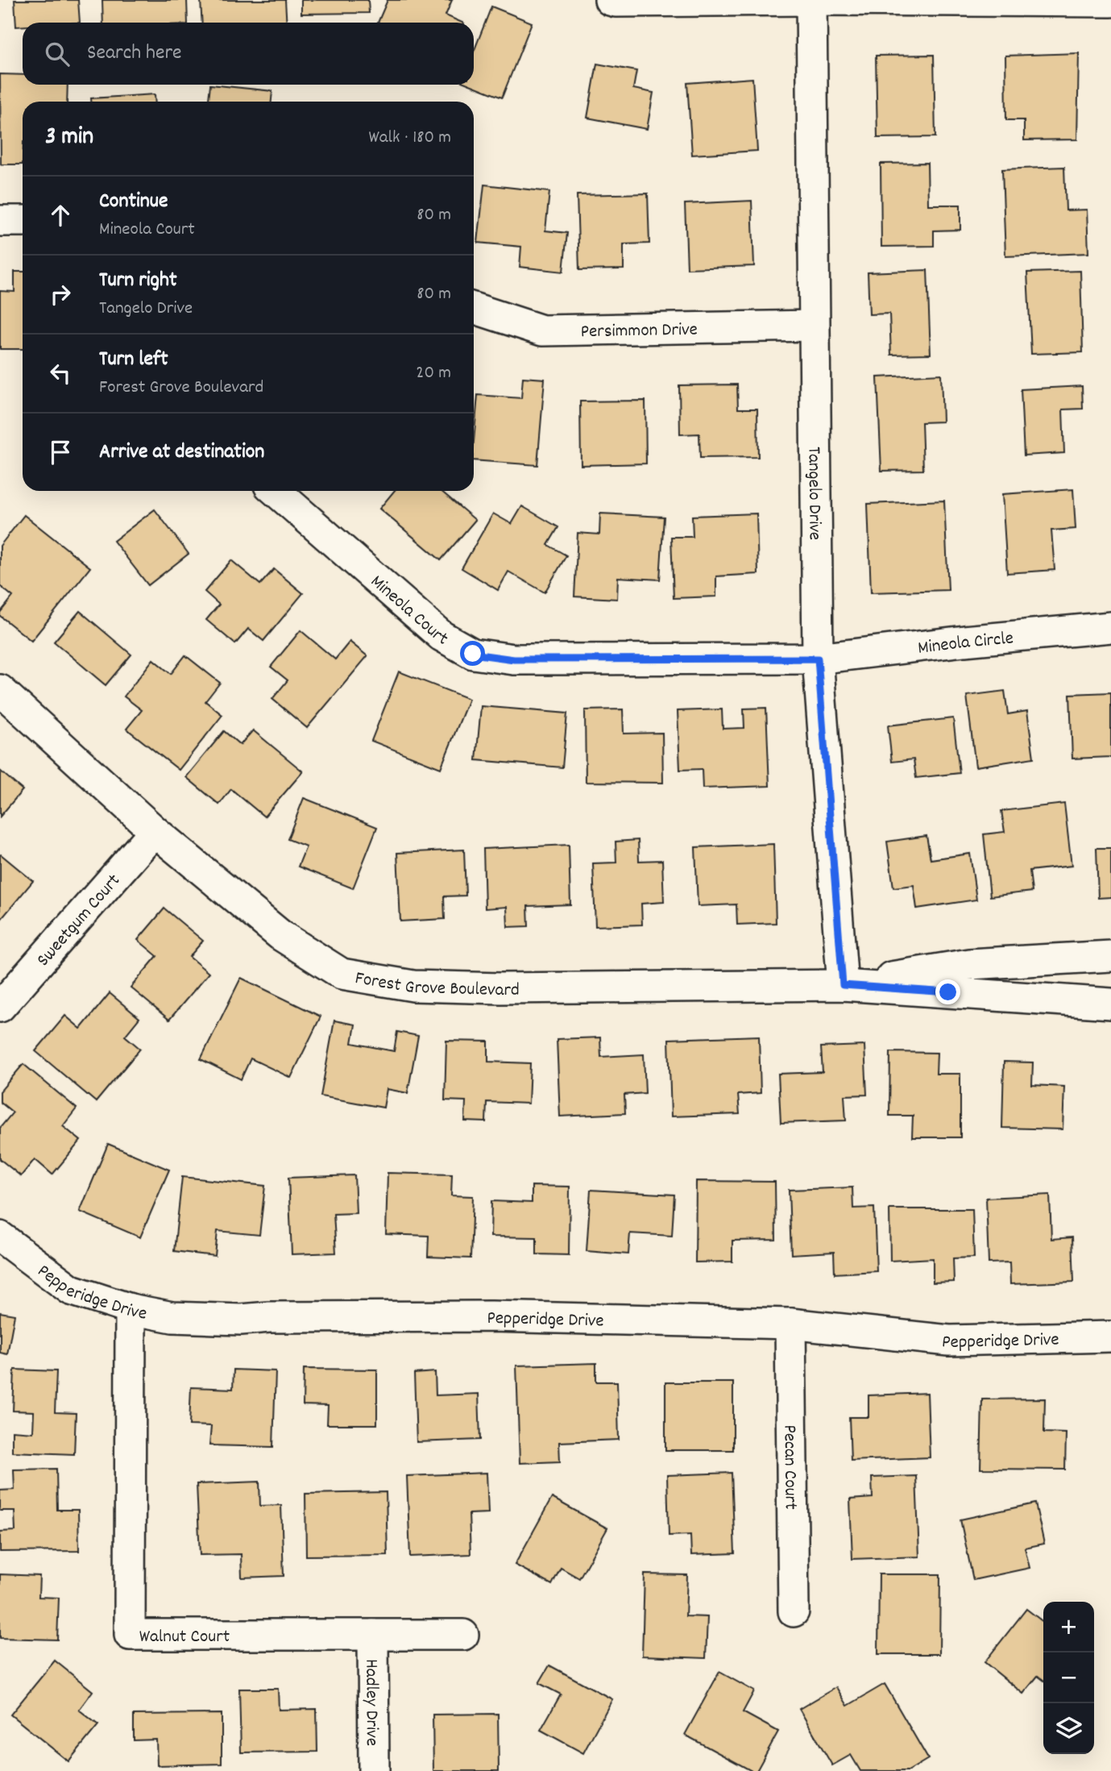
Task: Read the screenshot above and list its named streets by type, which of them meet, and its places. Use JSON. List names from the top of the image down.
{
  "streets": {
    "street": [
      "Persimmon Drive",
      "Tangelo Drive",
      "Mineola Court",
      "Mineola Circle",
      "Sweetgum Court",
      "Forest Grove Boulevard",
      "Pepperidge Drive",
      "Pecan Court",
      "Walnut Court",
      "Hadley Drive"
    ]
  },
  "crossings": [
    ["Persimmon Drive", "Tangelo Drive"],
    ["Tangelo Drive", "Mineola Court"],
    ["Tangelo Drive", "Mineola Circle"],
    ["Tangelo Drive", "Forest Grove Boulevard"],
    ["Mineola Court", "Mineola Circle"],
    ["Sweetgum Court", "Forest Grove Boulevard"],
    ["Pepperidge Drive", "Pecan Court"],
    ["Pepperidge Drive", "Walnut Court"],
    ["Walnut Court", "Hadley Drive"]
  ],
  "page": {
    "search": "Search here",
    "heading": ["3 min", "Walk · 180 m"],
    "list": [
      ["Continue", "Mineola Court", "80 m"],
      ["Turn right", "Tangelo Drive", "80 m"],
      ["Turn left", "Forest Grove Boulevard", "20 m"],
      "Arrive at destination"
    ],
    "map_buttons": ["+", "−"]
  }
}
